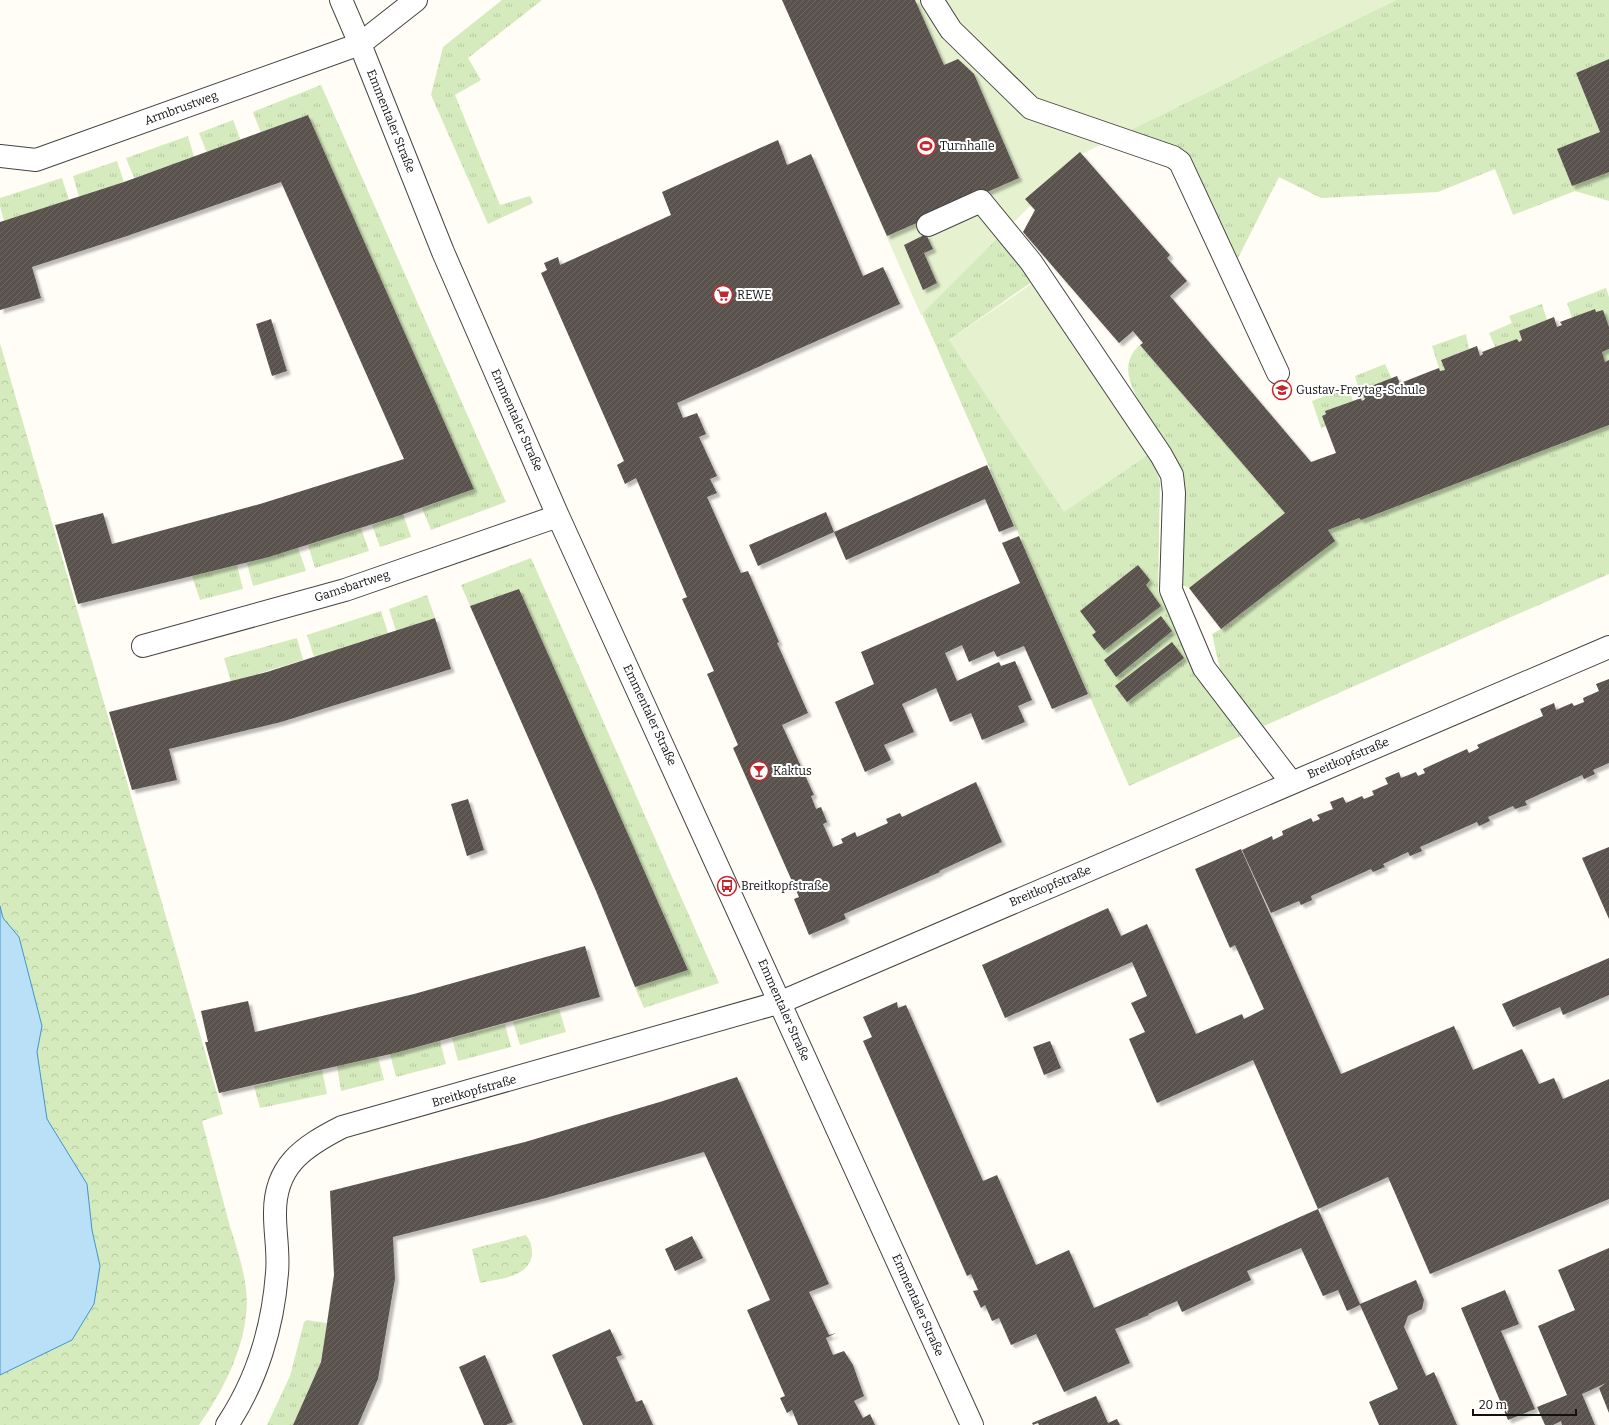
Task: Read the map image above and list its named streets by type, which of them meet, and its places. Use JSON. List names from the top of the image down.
{
  "streets": {
    "street": [
      "Armbrustweg",
      "Emmentaler Straße",
      "Gamsbartweg",
      "Breitkopfstraße"
    ]
  },
  "crossings": [
    ["Armbrustweg", "Emmentaler Straße"],
    ["Emmentaler Straße", "Gamsbartweg"],
    ["Emmentaler Straße", "Breitkopfstraße"]
  ],
  "places": {
    "sports": ["Turnhalle"],
    "supermarket": ["REWE"],
    "school or university": ["Gustav-Freytag-Schule"],
    "bar": ["Kaktus"],
    "bus stop": ["Breitkopfstraße"]
  },
  "scale_bar": "20 m"
}
